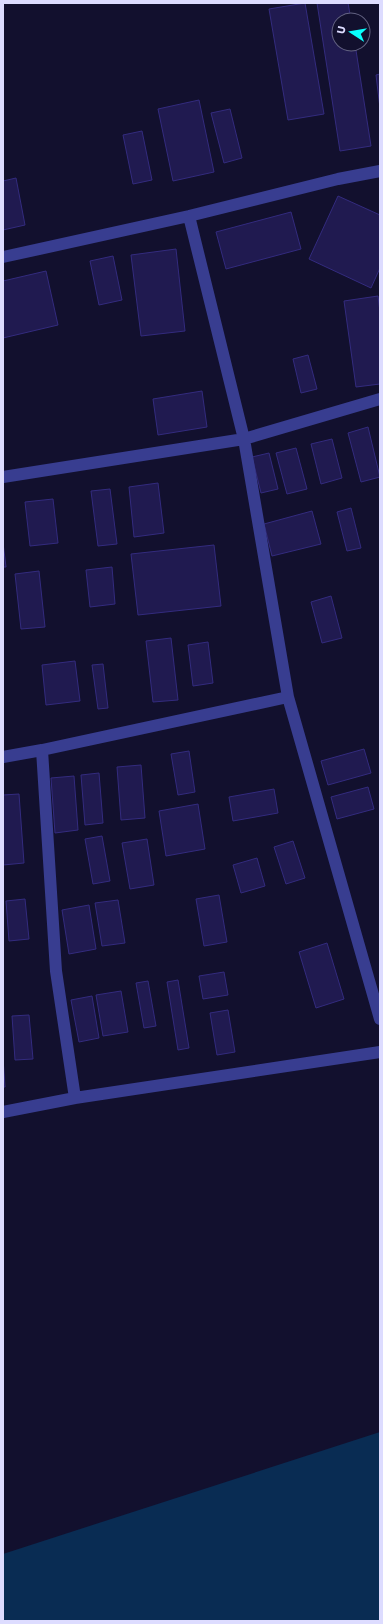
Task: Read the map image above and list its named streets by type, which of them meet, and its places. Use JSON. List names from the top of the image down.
{
  "north": "left"
}
